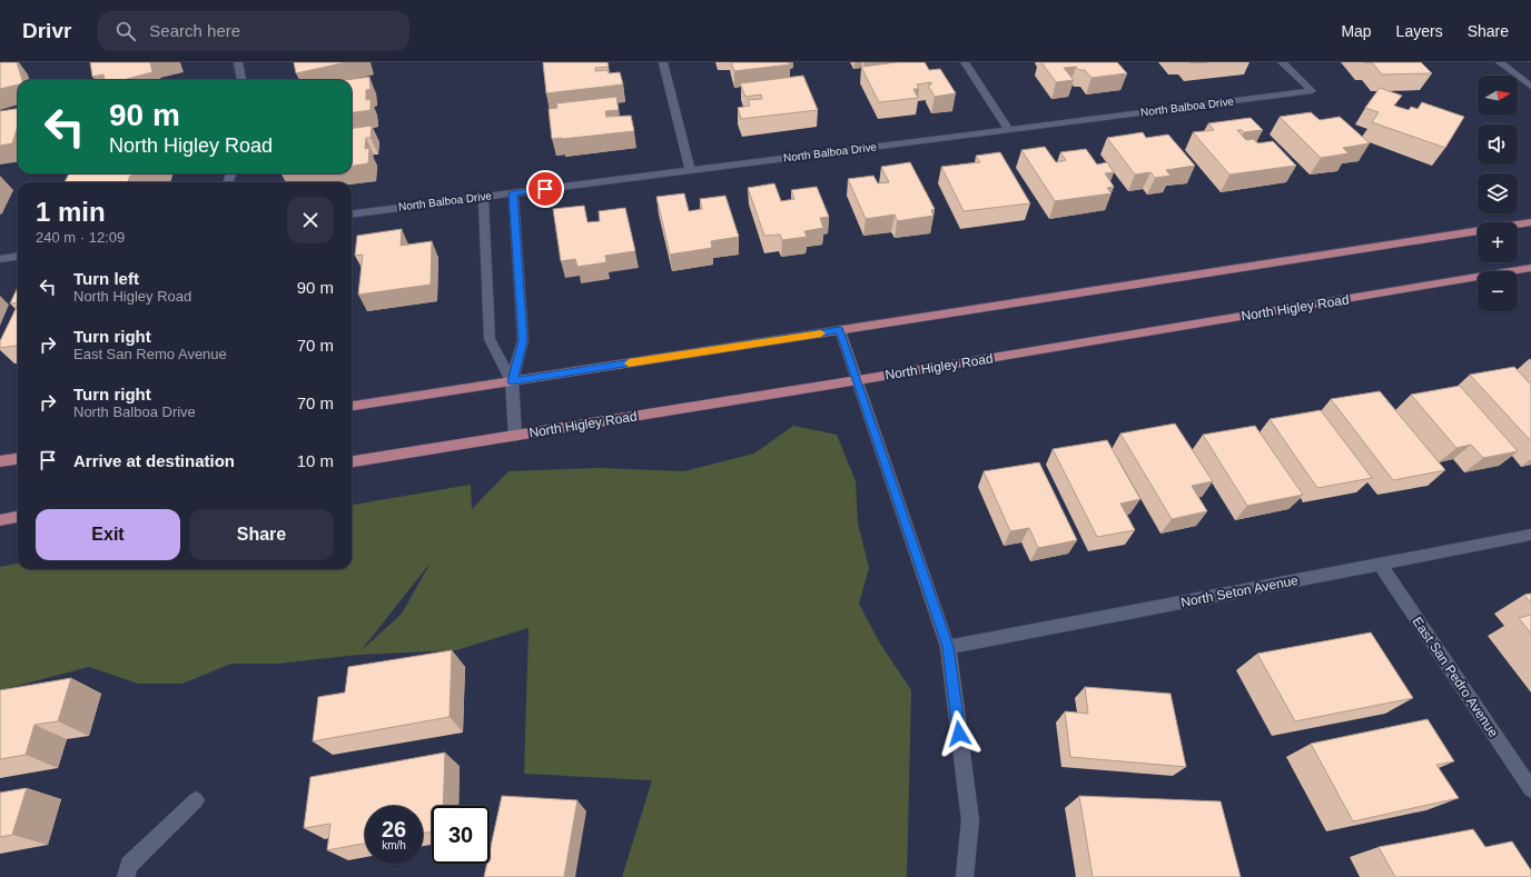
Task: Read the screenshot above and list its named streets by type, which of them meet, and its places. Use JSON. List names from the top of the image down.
{
  "streets": {
    "main road": ["North Higley Road"],
    "street": ["North Balboa Drive", "North Seton Avenue", "East San Pedro Avenue"]
  },
  "crossings": [
    ["North Seton Avenue", "East San Pedro Avenue"]
  ],
  "north": "right",
  "page": {
    "header": "Drivr",
    "search": "Search here",
    "nav": ["Map", "Layers", "Share"],
    "map_buttons": ["+", "−"],
    "turn": ["90 m", "North Higley Road"],
    "heading": ["1 min", "240 m · 12:09"],
    "list": [
      {
        "name": "Turn left",
        "note": "North Higley Road",
        "value": "90 m"
      },
      {
        "name": "Turn right",
        "note": "East San Remo Avenue",
        "value": "70 m"
      },
      {
        "name": "Turn right",
        "note": "North Balboa Drive",
        "value": "70 m"
      },
      {
        "name": "Arrive at destination",
        "value": "10 m"
      }
    ],
    "buttons": ["Exit", "Share"],
    "speed": "26 km/h",
    "limit": "30"
  }
}
